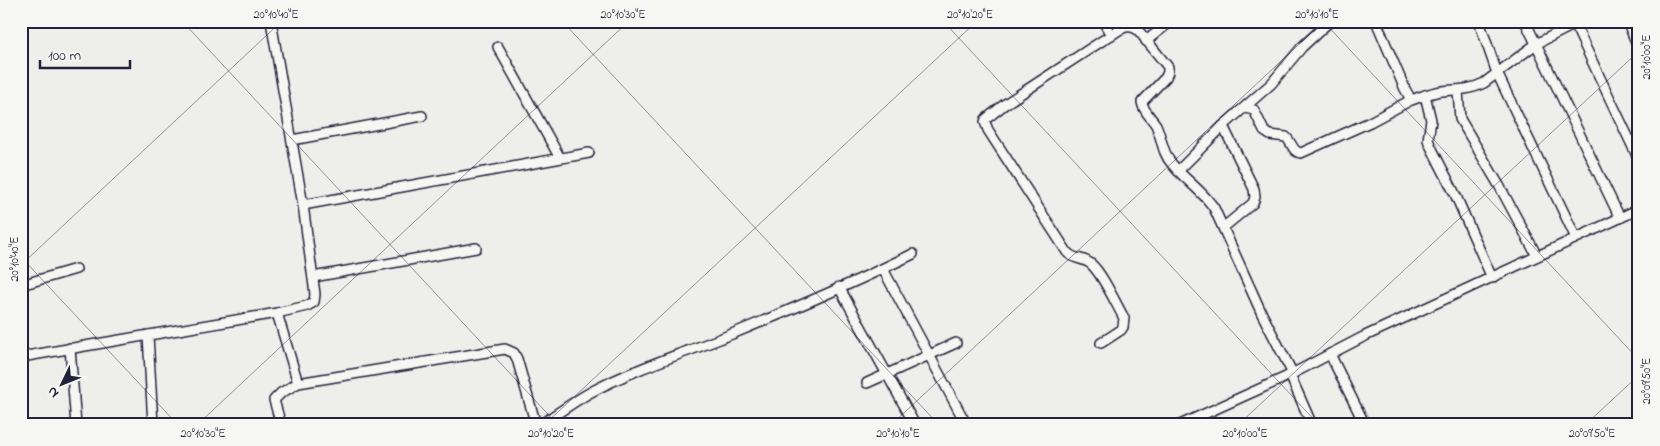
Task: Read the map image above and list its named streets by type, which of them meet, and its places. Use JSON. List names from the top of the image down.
{
  "scale_bar": "100 m",
  "north": "bottom left",
  "coordinates": [
    "20°10'40\"E",
    "20°10'30\"E",
    "20°10'20\"E",
    "20°10'10\"E",
    "20°10'00\"E",
    "20°09'50\"E"
  ]
}
